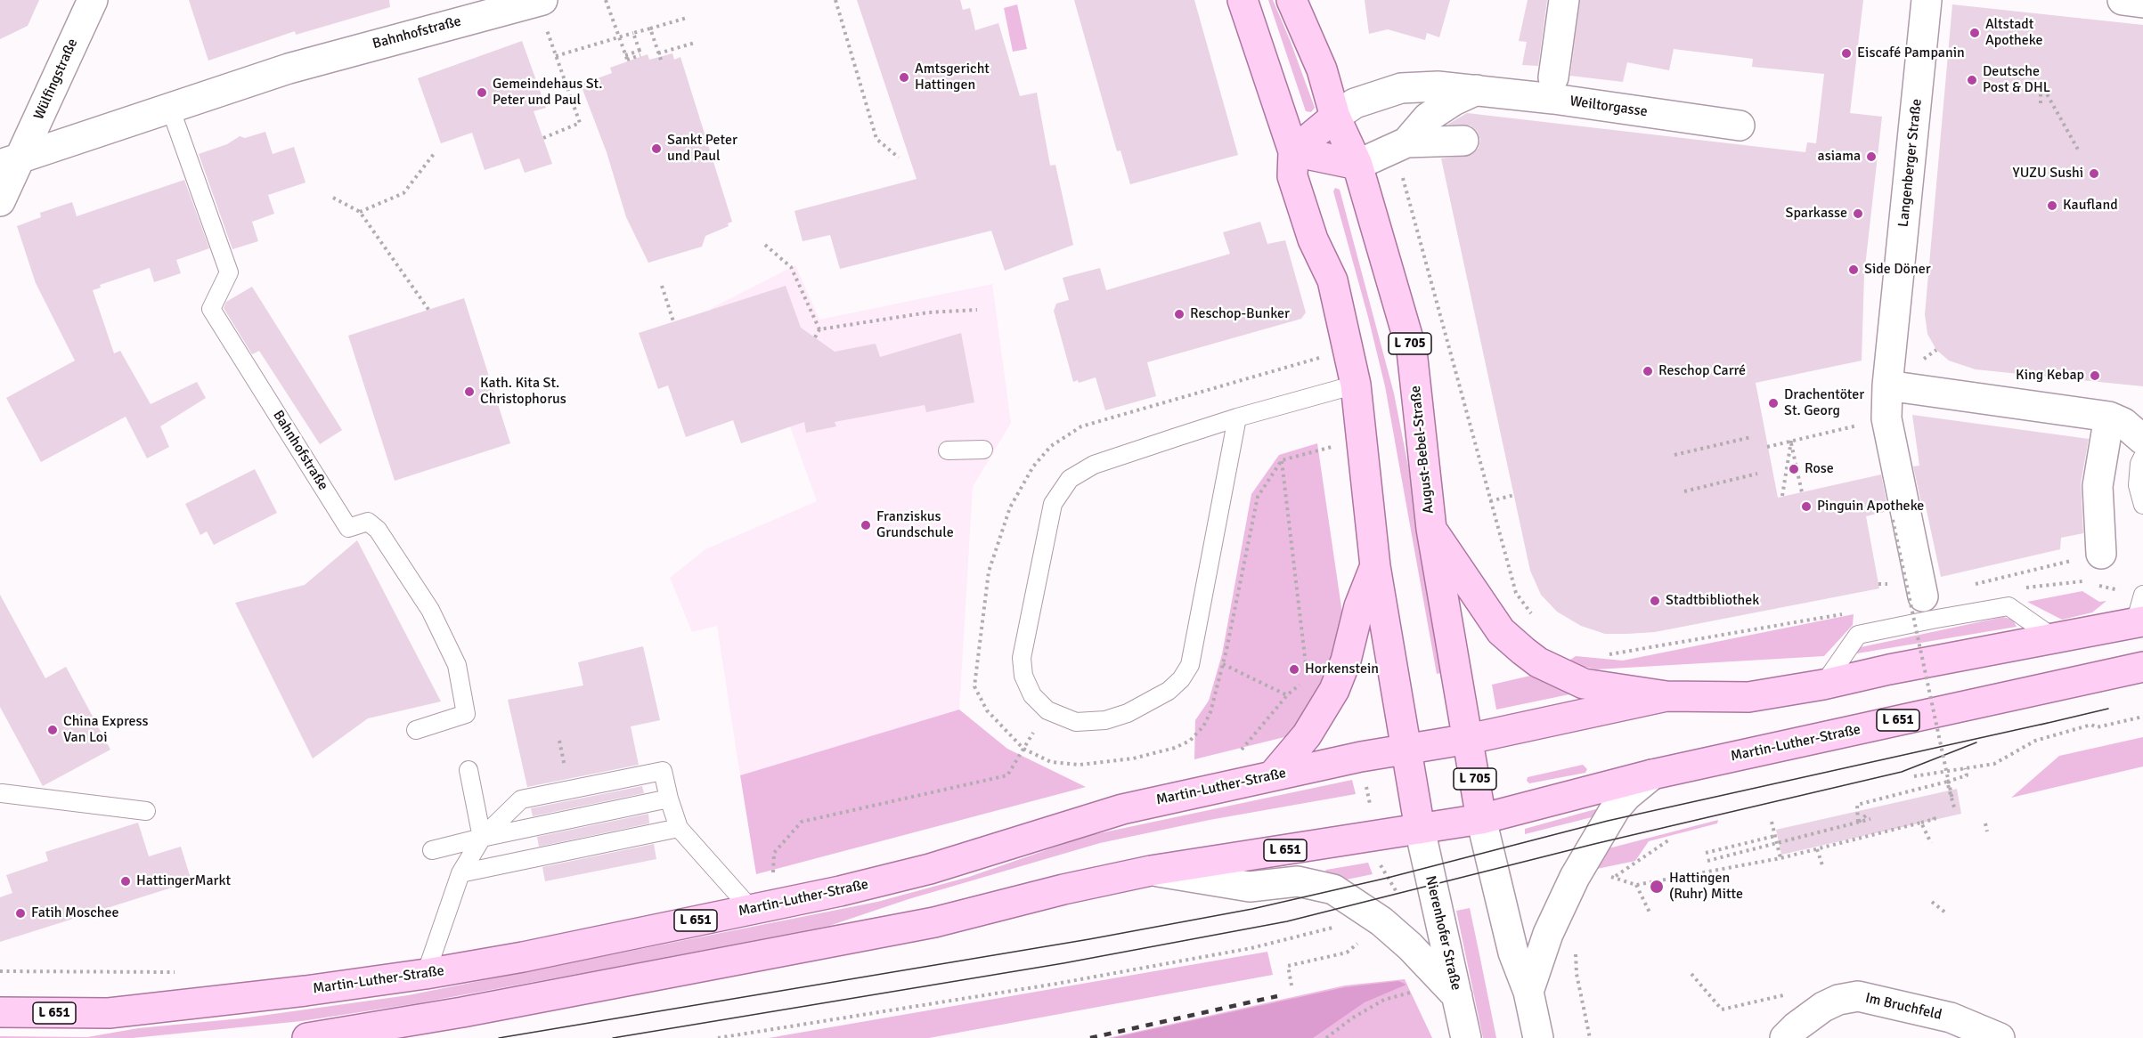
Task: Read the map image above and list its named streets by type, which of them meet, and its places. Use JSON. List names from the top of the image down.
{
  "streets": {
    "main road": [
      "L 705",
      "August-Bebel-Straße",
      "L 651",
      "Martin-Luther-Straße"
    ],
    "street": [
      "Bahnhofstraße",
      "Wülfingstraße",
      "Weiltorgasse",
      "Langenberger Straße",
      "Nierenhofer Straße",
      "Im Bruchfeld"
    ]
  },
  "crossings": [
    ["Bahnhofstraße", "Wülfingstraße"],
    ["Weiltorgasse", "August-Bebel-Straße"],
    ["L 705", "August-Bebel-Straße"],
    ["L 705", "Martin-Luther-Straße"],
    ["August-Bebel-Straße", "Martin-Luther-Straße"],
    ["L 651", "Martin-Luther-Straße"],
    ["Martin-Luther-Straße", "Nierenhofer Straße"]
  ],
  "places": [
    "Altstadt Apotheke",
    "Eiscafé Pampanin",
    "Amtsgericht Hattingen",
    "Deutsche Post & DHL",
    "Gemeindehaus St. Peter und Paul",
    "Sankt Peter und Paul",
    "asiama",
    "YUZU Sushi",
    "Kaufland",
    "Sparkasse",
    "Side Döner",
    "Reschop-Bunker",
    "Reschop Carré",
    "King Kebap",
    "Kath. Kita St. Christophorus",
    "Drachentöter St. Georg",
    "Rose",
    "Pinguin Apotheke",
    "Franziskus Grundschule",
    "Stadtbibliothek",
    "Horkenstein",
    "China Express Van Loi",
    "HattingerMarkt",
    "Hattingen (Ruhr) Mitte",
    "Fatih Moschee"
  ]
}
